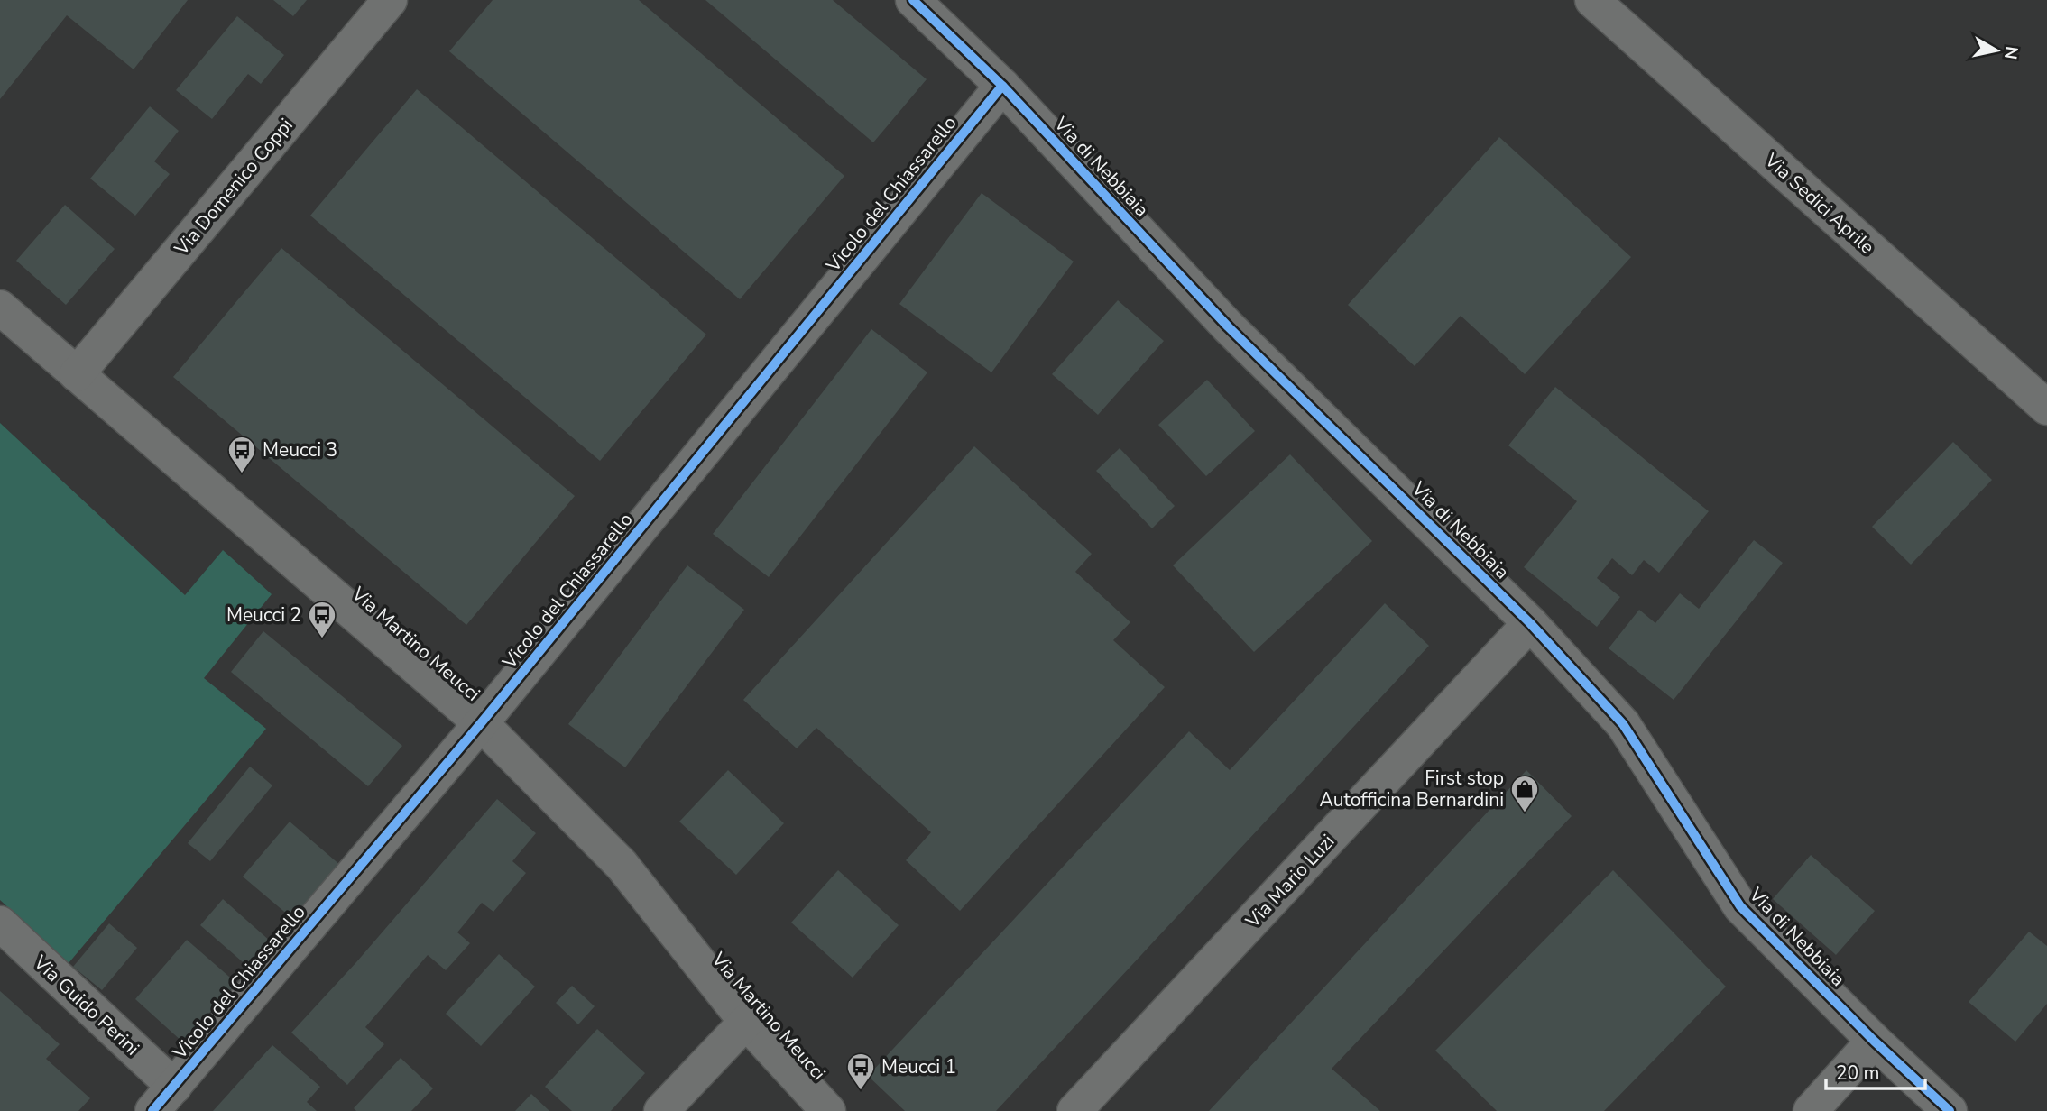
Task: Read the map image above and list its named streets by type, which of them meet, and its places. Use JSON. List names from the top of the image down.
{
  "streets": {
    "street": [
      "Via di Nebbiaia",
      "Via Domenico Coppi",
      "Vicolo del Chiassarello",
      "Via Sedici Aprile",
      "Via Martino Meucci",
      "Via Mario Luzi",
      "Via Guido Perini"
    ]
  },
  "crossings": [
    ["Via di Nebbiaia", "Vicolo del Chiassarello"],
    ["Via di Nebbiaia", "Via Mario Luzi"],
    ["Via Domenico Coppi", "Via Martino Meucci"],
    ["Vicolo del Chiassarello", "Via Martino Meucci"],
    ["Vicolo del Chiassarello", "Via Guido Perini"]
  ],
  "places": {
    "bus stop": ["Meucci 3", "Meucci 2", "Meucci 1"],
    "shop": ["First stop Autofficina Bernardini"]
  },
  "scale_bar": "20 m",
  "north": "right"
}
